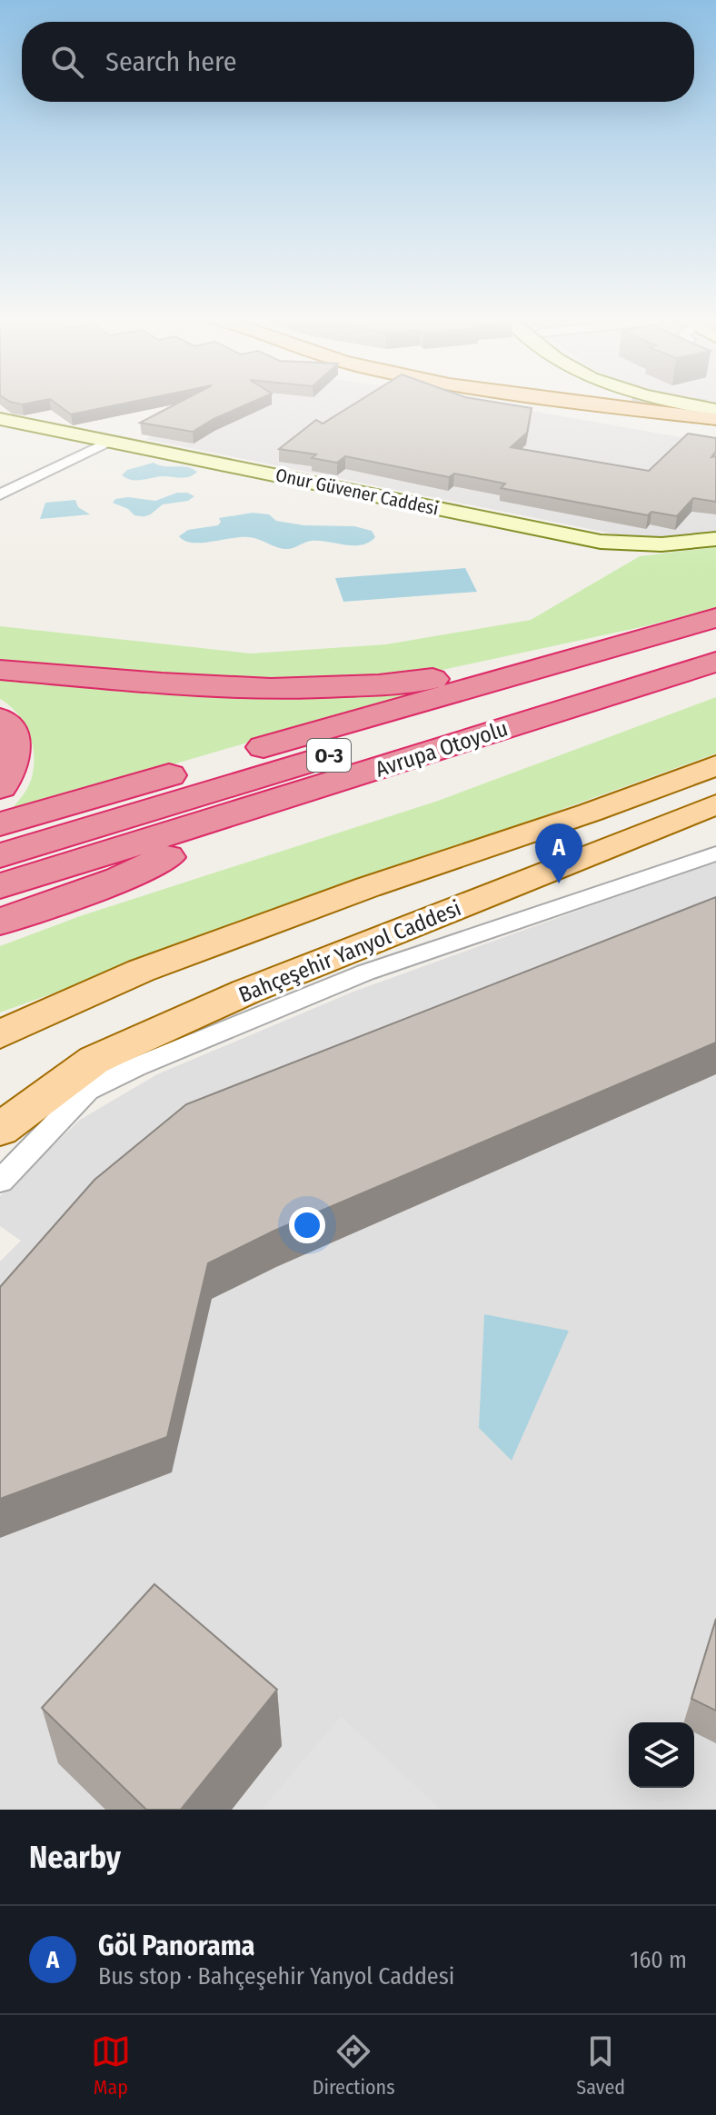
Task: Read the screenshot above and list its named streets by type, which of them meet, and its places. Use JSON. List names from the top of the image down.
{
  "streets": {
    "highway": ["Avrupa Otoyolu", "O-3"],
    "main road": ["Bahçeşehir Yanyol Caddesi"],
    "street": ["Onur Güvener Caddesi"]
  },
  "page": {
    "search": "Search here",
    "pins": "A",
    "heading": "Nearby",
    "list": [
      {
        "mark": "A",
        "name": "Göl Panorama",
        "note": "Bus stop · Bahçeşehir Yanyol Caddesi",
        "value": "160 m"
      }
    ],
    "nav": ["Map", "Directions", "Saved"]
  }
}
